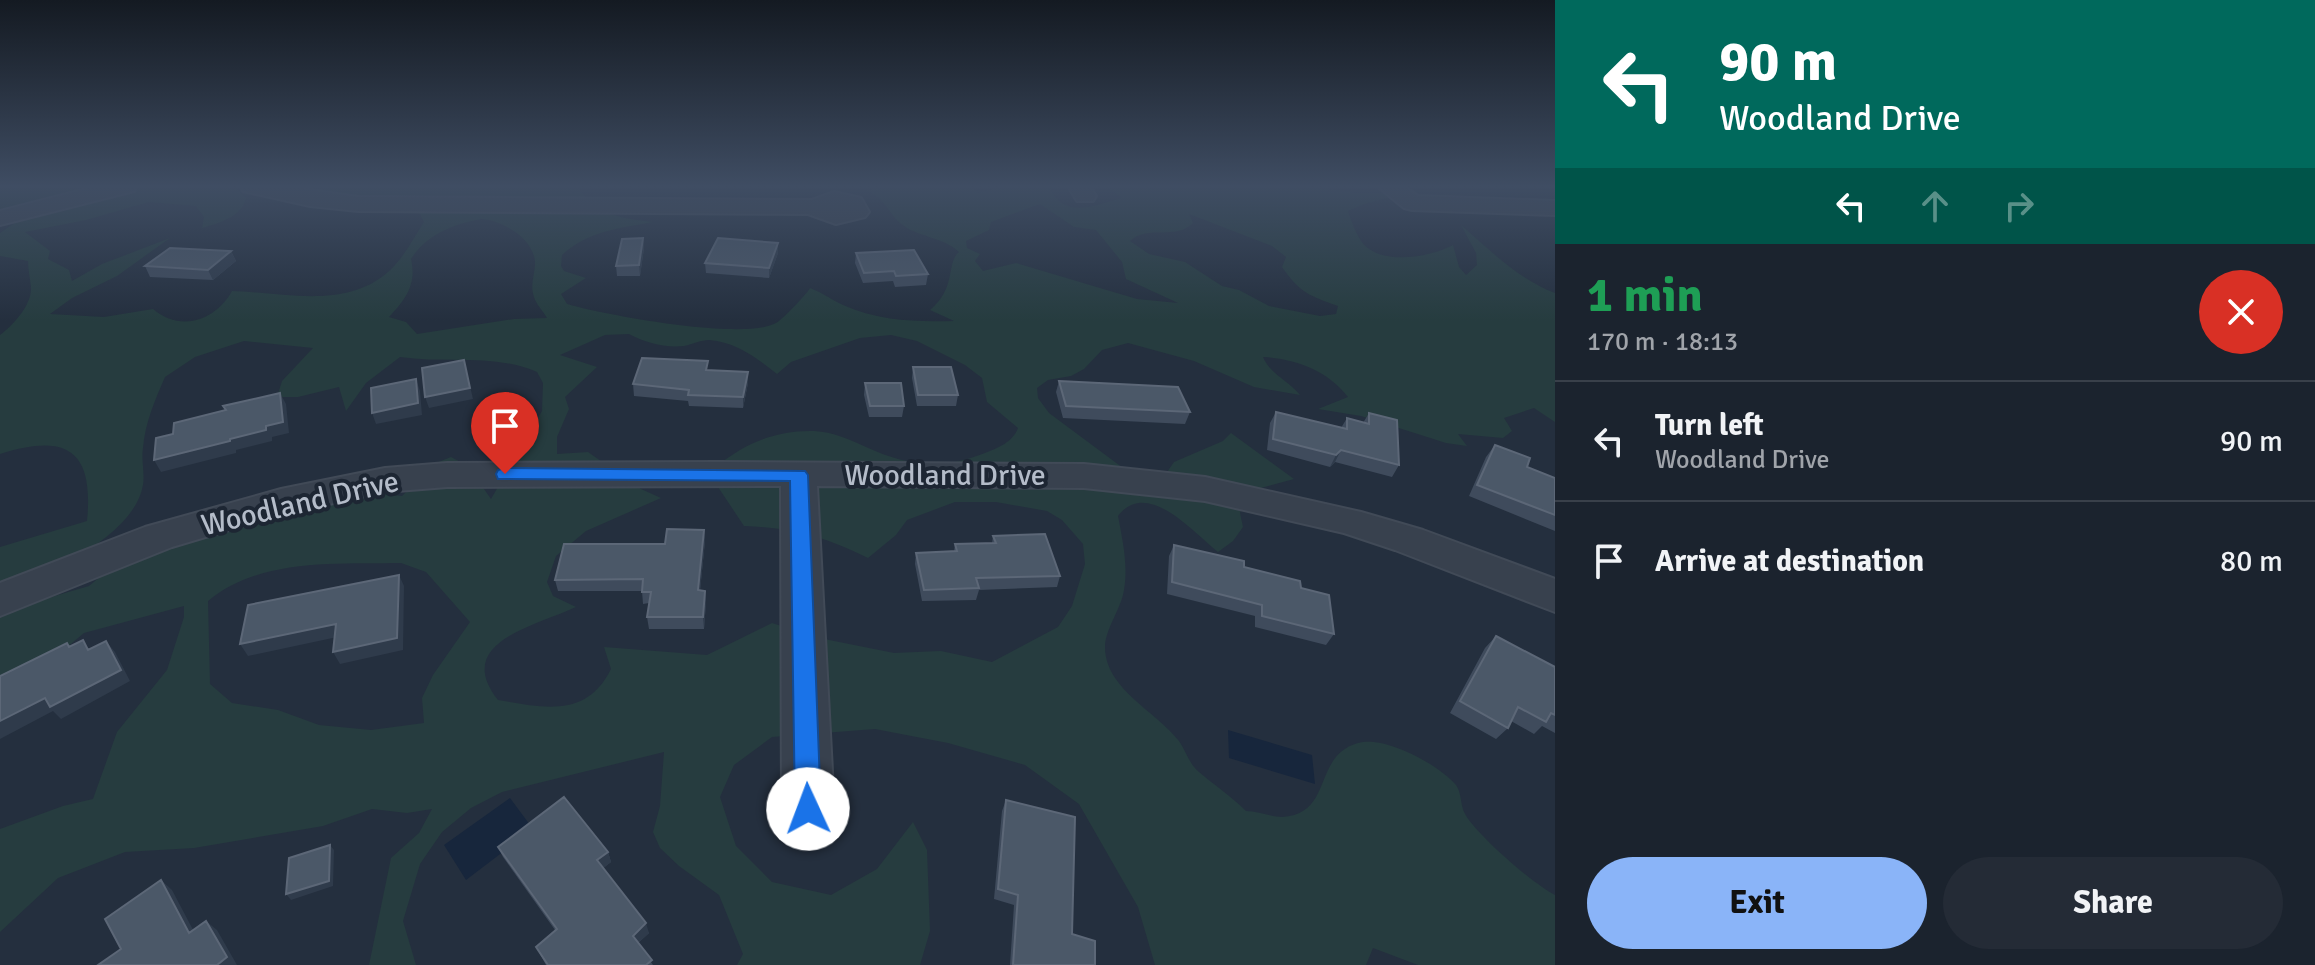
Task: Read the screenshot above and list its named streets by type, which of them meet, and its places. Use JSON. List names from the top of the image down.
{
  "streets": {
    "street": ["Woodland Drive"]
  },
  "page": {
    "turn": ["90 m", "Woodland Drive"],
    "heading": ["1 min", "170 m · 18:13"],
    "list": [
      {
        "name": "Turn left",
        "note": "Woodland Drive",
        "value": "90 m"
      },
      {
        "name": "Arrive at destination",
        "value": "80 m"
      }
    ],
    "buttons": ["Exit", "Share"]
  }
}
